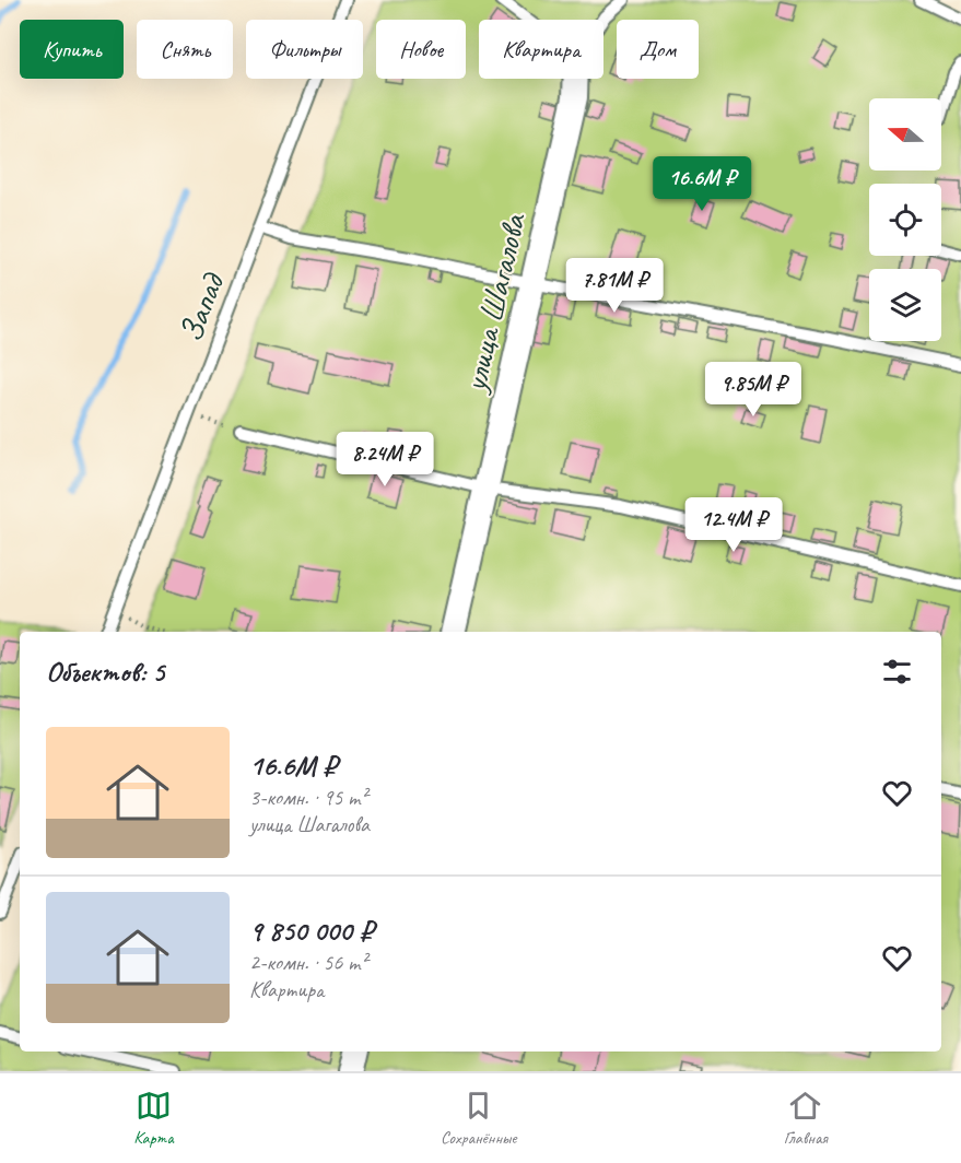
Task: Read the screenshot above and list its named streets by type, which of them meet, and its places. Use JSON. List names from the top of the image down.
{
  "streets": {
    "street": ["улица Шагалова"],
    "lane": ["Запад"]
  },
  "north": "left",
  "page": {
    "chip": [
      "Купить",
      "Снять",
      "Фильтры",
      "Новое",
      "Квартира",
      "Дом"
    ],
    "price": [
      "16.6M ₽",
      "7.81M ₽",
      "9.85M ₽",
      "8.24M ₽",
      "12.4M ₽"
    ],
    "heading": "Объектов: 5",
    "list": [
      {
        "name": "16.6M ₽",
        "note": "3-комн. · 95 m² · улица Шагалова"
      },
      {
        "name": "9 850 000 ₽",
        "note": "2-комн. · 56 m² · Квартира"
      }
    ],
    "tabs": ["Карта", "Сохранённые", "Главная"]
  }
}
